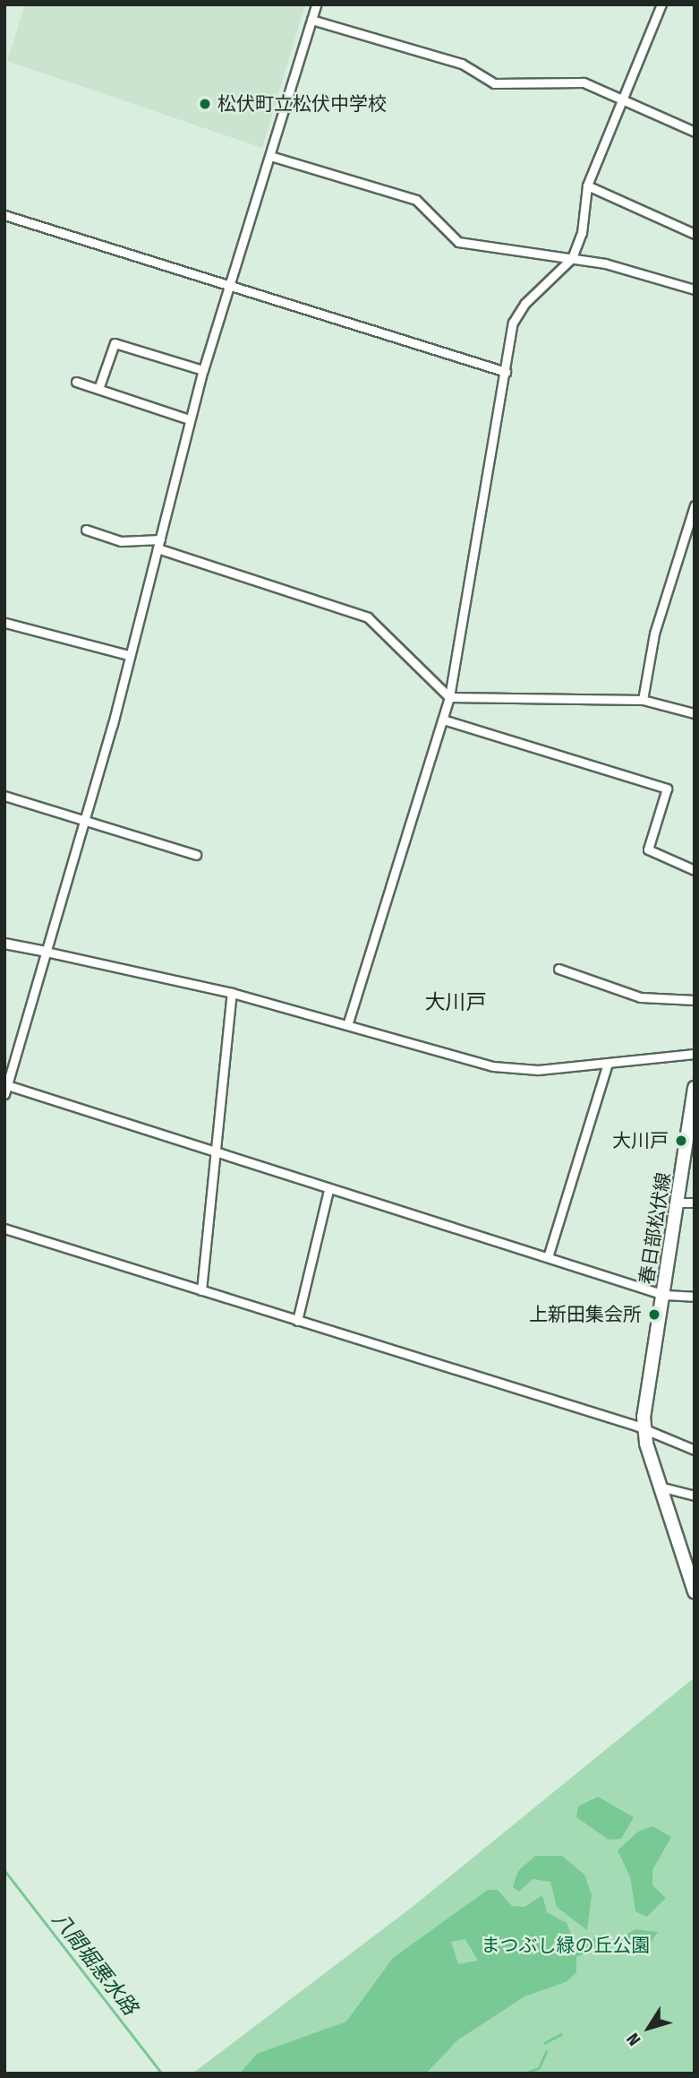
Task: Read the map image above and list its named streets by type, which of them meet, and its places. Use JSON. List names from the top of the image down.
{
  "streets": {
    "main road": ["春日部松伏線"]
  },
  "districts": ["大川戸"],
  "water": ["八間堀悪水路"],
  "parks": ["まつぶし緑の丘公園"],
  "places": ["松伏町立松伏中学校", "大川戸", "上新田集会所"],
  "north": "bottom left"
}
